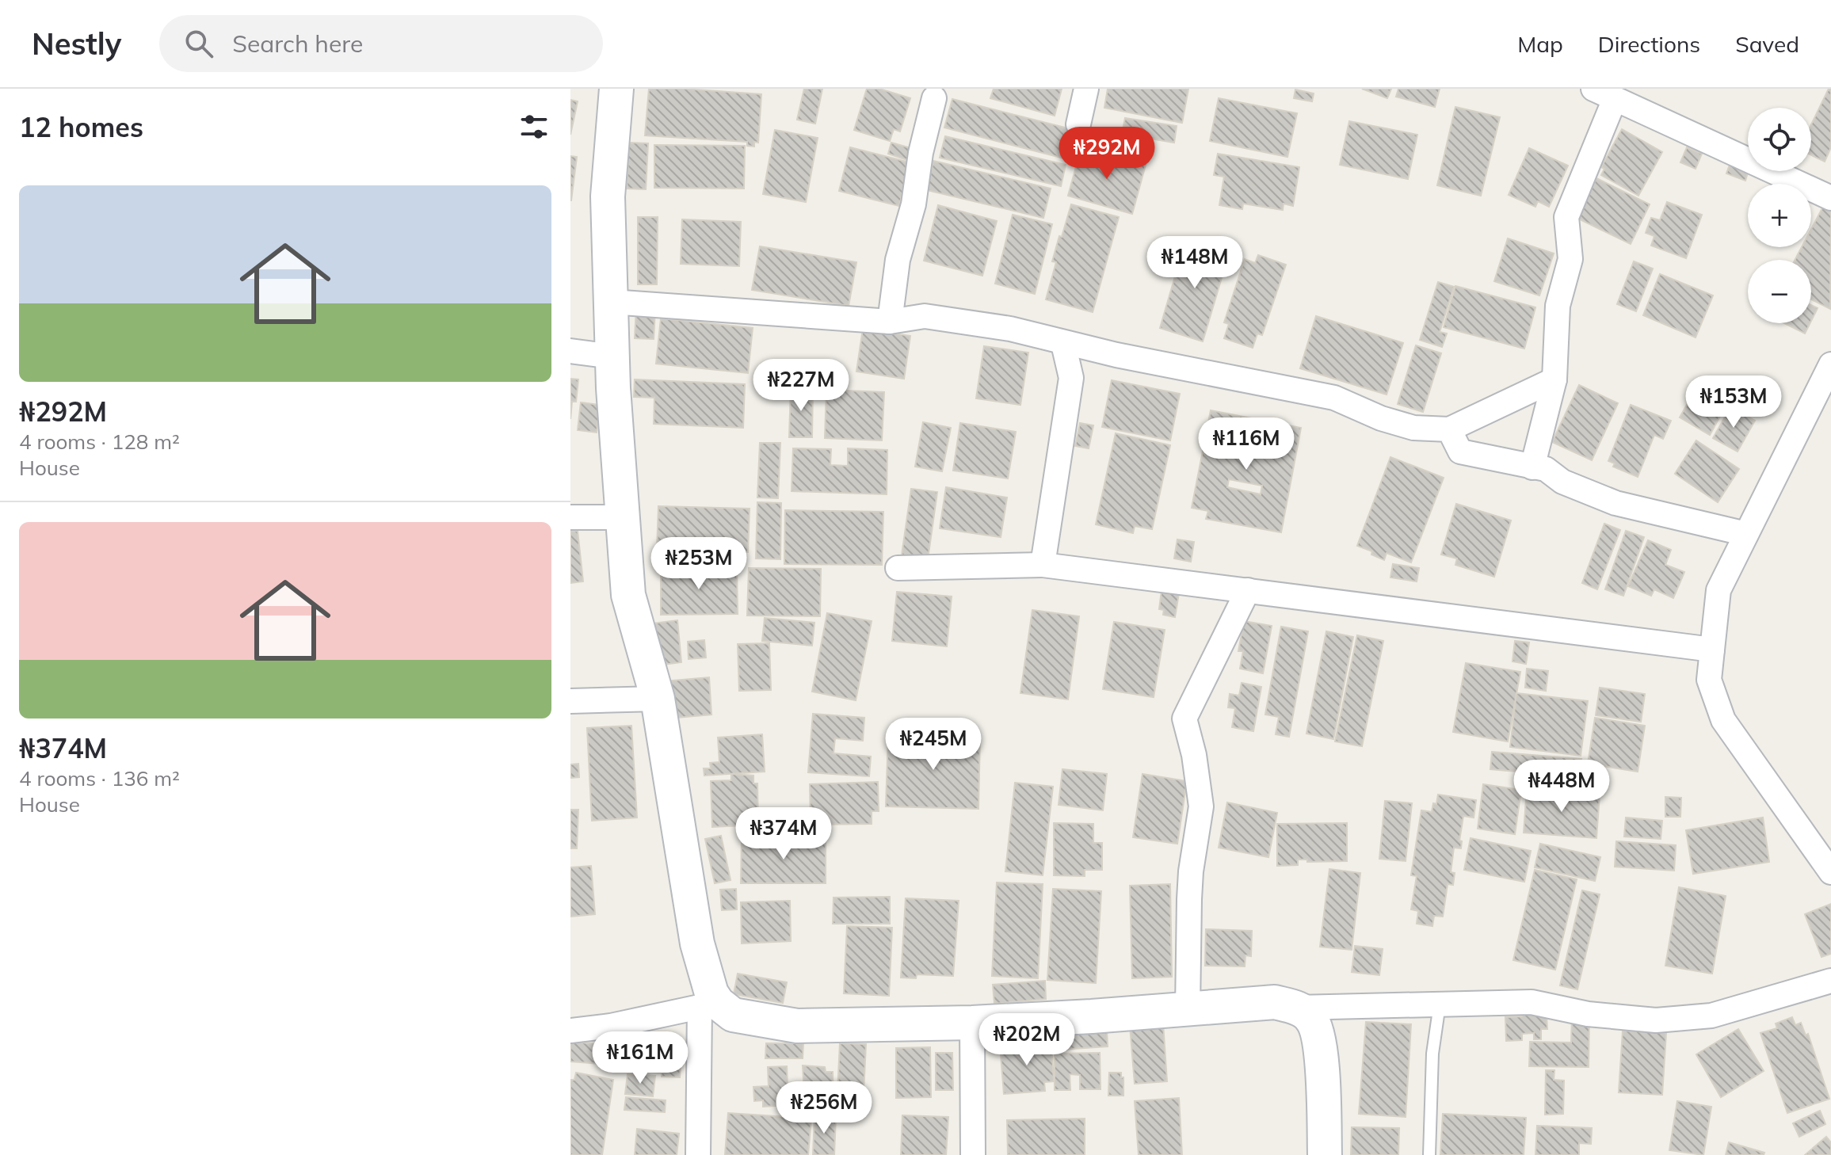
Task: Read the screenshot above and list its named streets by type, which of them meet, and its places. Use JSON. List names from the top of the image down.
{
  "page": {
    "header": "Nestly",
    "search": "Search here",
    "nav": ["Map", "Directions", "Saved"],
    "heading": "12 homes",
    "map_buttons": ["+", "−"],
    "price": [
      "₦292M",
      "₦148M",
      "₦227M",
      "₦153M",
      "₦116M",
      "₦253M",
      "₦245M",
      "₦448M",
      "₦374M",
      "₦202M",
      "₦161M",
      "₦256M"
    ],
    "list": [
      {
        "name": "₦292M",
        "note": "4 rooms · 128 m² · House"
      },
      {
        "name": "₦374M",
        "note": "4 rooms · 136 m² · House"
      }
    ]
  }
}
